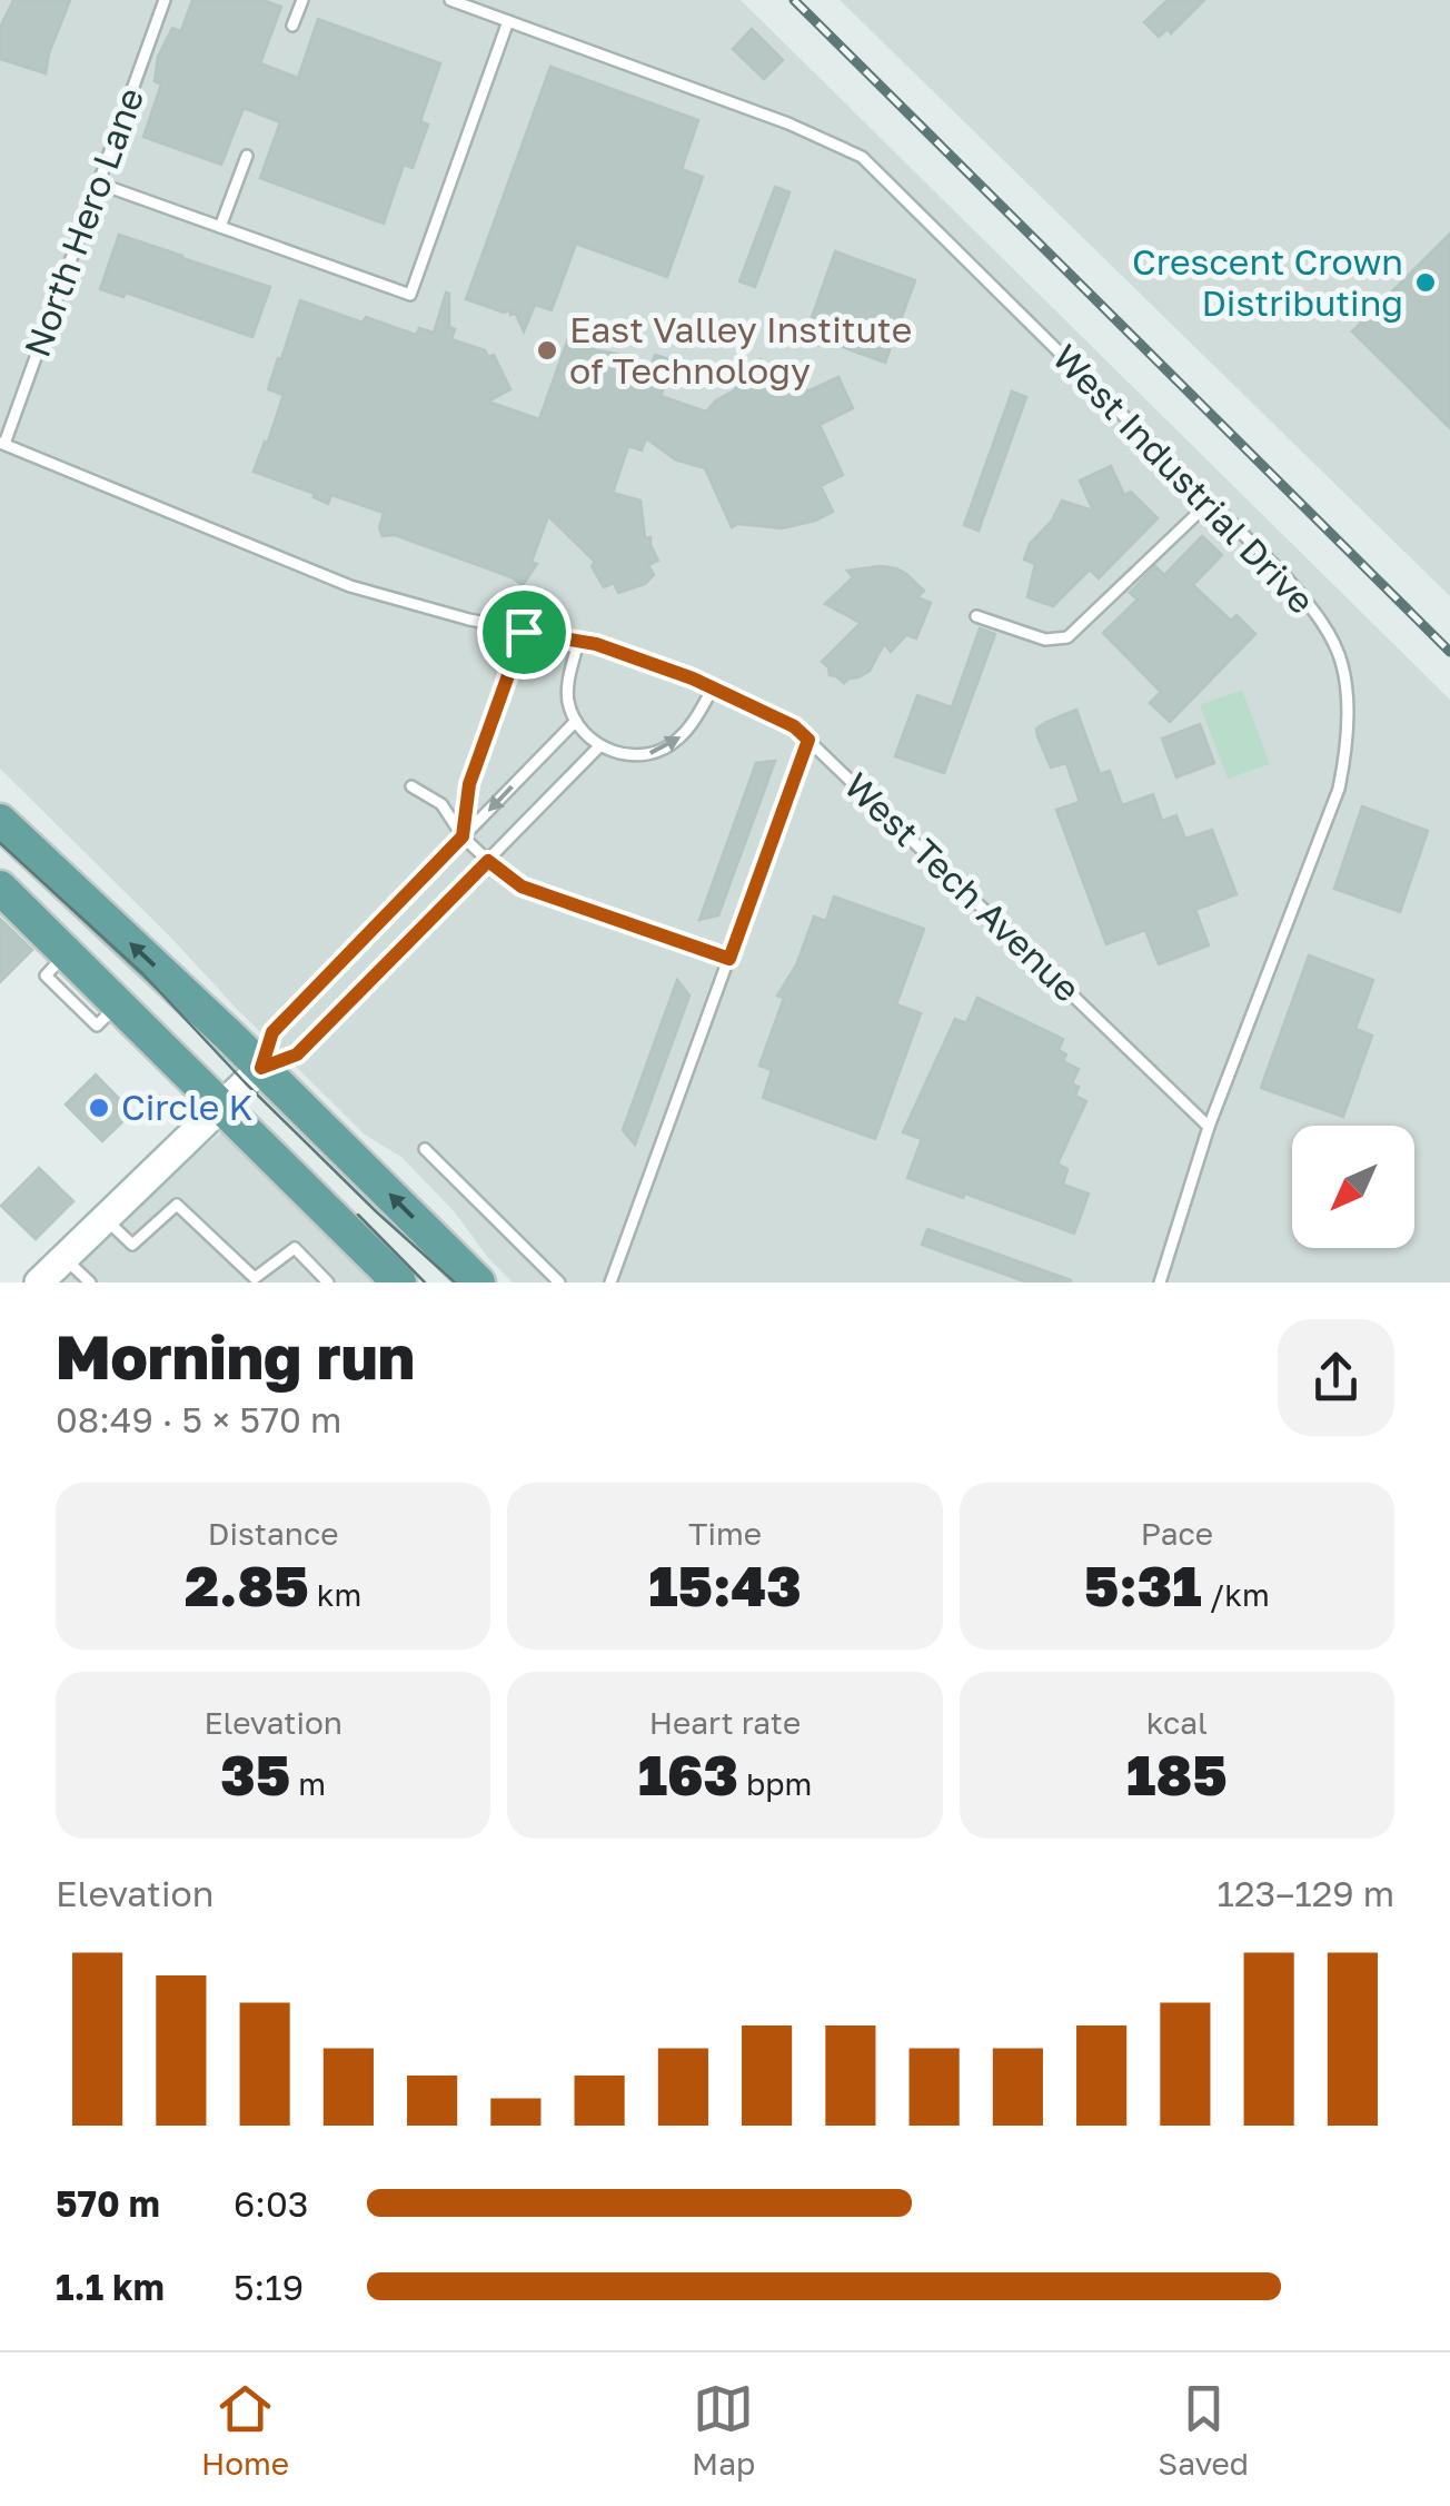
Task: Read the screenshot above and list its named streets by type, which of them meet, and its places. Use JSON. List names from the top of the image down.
{
  "streets": {
    "lane": ["North Hero Lane", "West Industrial Drive", "West Tech Avenue"]
  },
  "crossings": [
    ["North Hero Lane", "West Tech Avenue"],
    ["West Industrial Drive", "West Tech Avenue"]
  ],
  "places": ["Crescent Crown Distributing", "East Valley Institute of Technology", "Circle K"],
  "north": "bottom left",
  "page": {
    "heading": ["Morning run", "08:49 · 5 × 570 m"],
    "stats": [
      ["Distance", "2.85 km"],
      ["Time", "15:43"],
      ["Pace", "5:31 /km"],
      ["Elevation", "35 m"],
      ["Heart rate", "163 bpm"],
      ["kcal", "185"]
    ],
    "chart": ["Elevation", "123–129 m"],
    "list": [
      {
        "name": "570 m",
        "note": "6:03"
      },
      {
        "name": "1.1 km",
        "note": "5:19"
      }
    ],
    "tabs": ["Home", "Map", "Saved"]
  }
}
